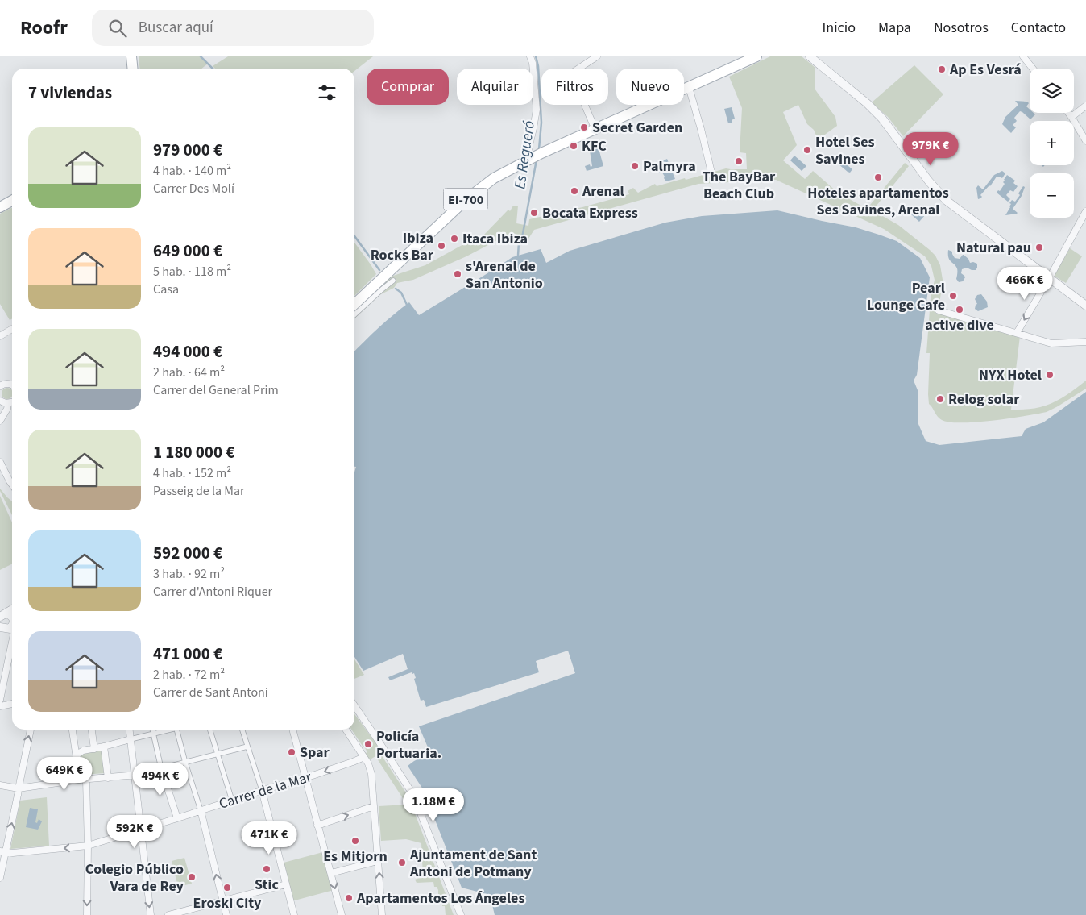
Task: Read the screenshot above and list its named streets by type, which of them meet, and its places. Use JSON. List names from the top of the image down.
{
  "streets": {
    "main road": ["EI-700"],
    "street": ["Carrer de la Mar"]
  },
  "water": ["Es Regueró"],
  "places": [
    "Ap Es Vesrá",
    "Secret Garden",
    "KFC",
    "Hotel Ses Savines",
    "The BayBar Beach Club",
    "Palmyra",
    "Hoteles apartamentos Ses Savines, Arenal",
    "Arenal",
    "Bocata Express",
    "Itaca Ibiza",
    "Ibiza Rocks Bar",
    "Natural pau",
    "s'Arenal de San Antonio",
    "Pearl Lounge Cafe",
    "active dive",
    "NYX Hotel",
    "Relog solar",
    "Policía Portuaria.",
    "Spar",
    "Es Mitjorn",
    "Ajuntament de Sant Antoni de Potmany",
    "Stic",
    "Colegio Público Vara de Rey",
    "Eroski City",
    "Apartamentos Los Ángeles"
  ],
  "page": {
    "header": "Roofr",
    "search": "Buscar aquí",
    "nav": [
      "Inicio",
      "Mapa",
      "Nosotros",
      "Contacto"
    ],
    "map_buttons": ["+", "−"],
    "chip": [
      "Comprar",
      "Alquilar",
      "Filtros",
      "Nuevo"
    ],
    "heading": "7 viviendas",
    "list": [
      {
        "name": "979 000 €",
        "note": "4 hab. · 140 m² · Carrer Des Molí"
      },
      {
        "name": "649 000 €",
        "note": "5 hab. · 118 m² · Casa"
      },
      {
        "name": "494 000 €",
        "note": "2 hab. · 64 m² · Carrer del General Prim"
      },
      {
        "name": "1 180 000 €",
        "note": "4 hab. · 152 m² · Passeig de la Mar"
      },
      {
        "name": "592 000 €",
        "note": "3 hab. · 92 m² · Carrer d'Antoni Riquer"
      },
      {
        "name": "471 000 €",
        "note": "2 hab. · 72 m² · Carrer de Sant Antoni"
      }
    ],
    "price": [
      "979K €",
      "466K €",
      "649K €",
      "494K €",
      "1.18M €",
      "592K €",
      "471K €"
    ]
  }
}
